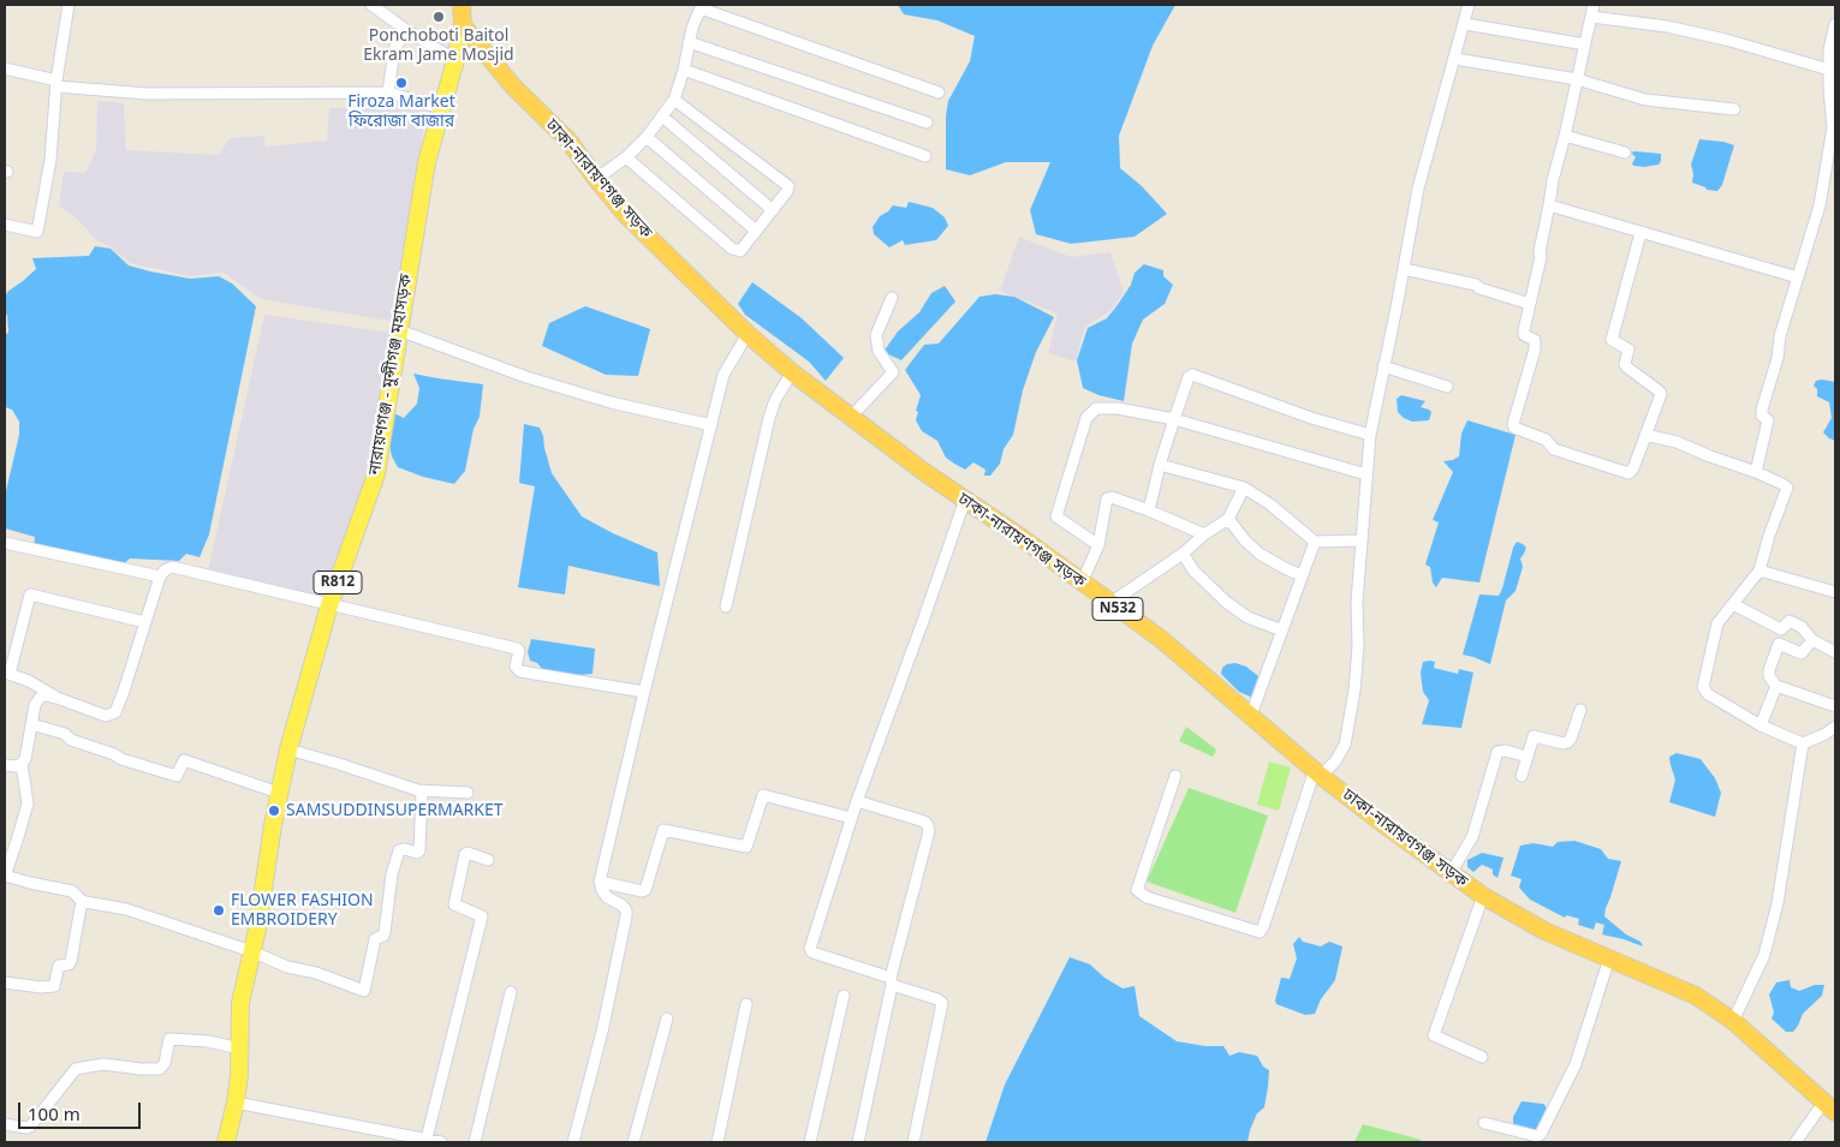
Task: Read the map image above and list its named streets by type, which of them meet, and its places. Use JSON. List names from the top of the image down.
{
  "streets": {
    "highway": ["ঢাকা-নারায়ণগঞ্জ সড়ক", "N532"],
    "main road": ["নারায়ণগঞ্জ - মুন্সীগঞ্জ মহাসড়ক", "R812"]
  },
  "crossings": [
    ["ঢাকা-নারায়ণগঞ্জ সড়ক", "নারায়ণগঞ্জ - মুন্সীগঞ্জ মহাসড়ক"]
  ],
  "places": [
    "Ponchoboti Baitol Ekram Jame Mosjid",
    "Firoza Market ফিরোজা বাজার",
    "SAMSUDDINSUPERMARKET",
    "FLOWER FASHION EMBROIDERY"
  ],
  "scale_bar": "100 m"
}
